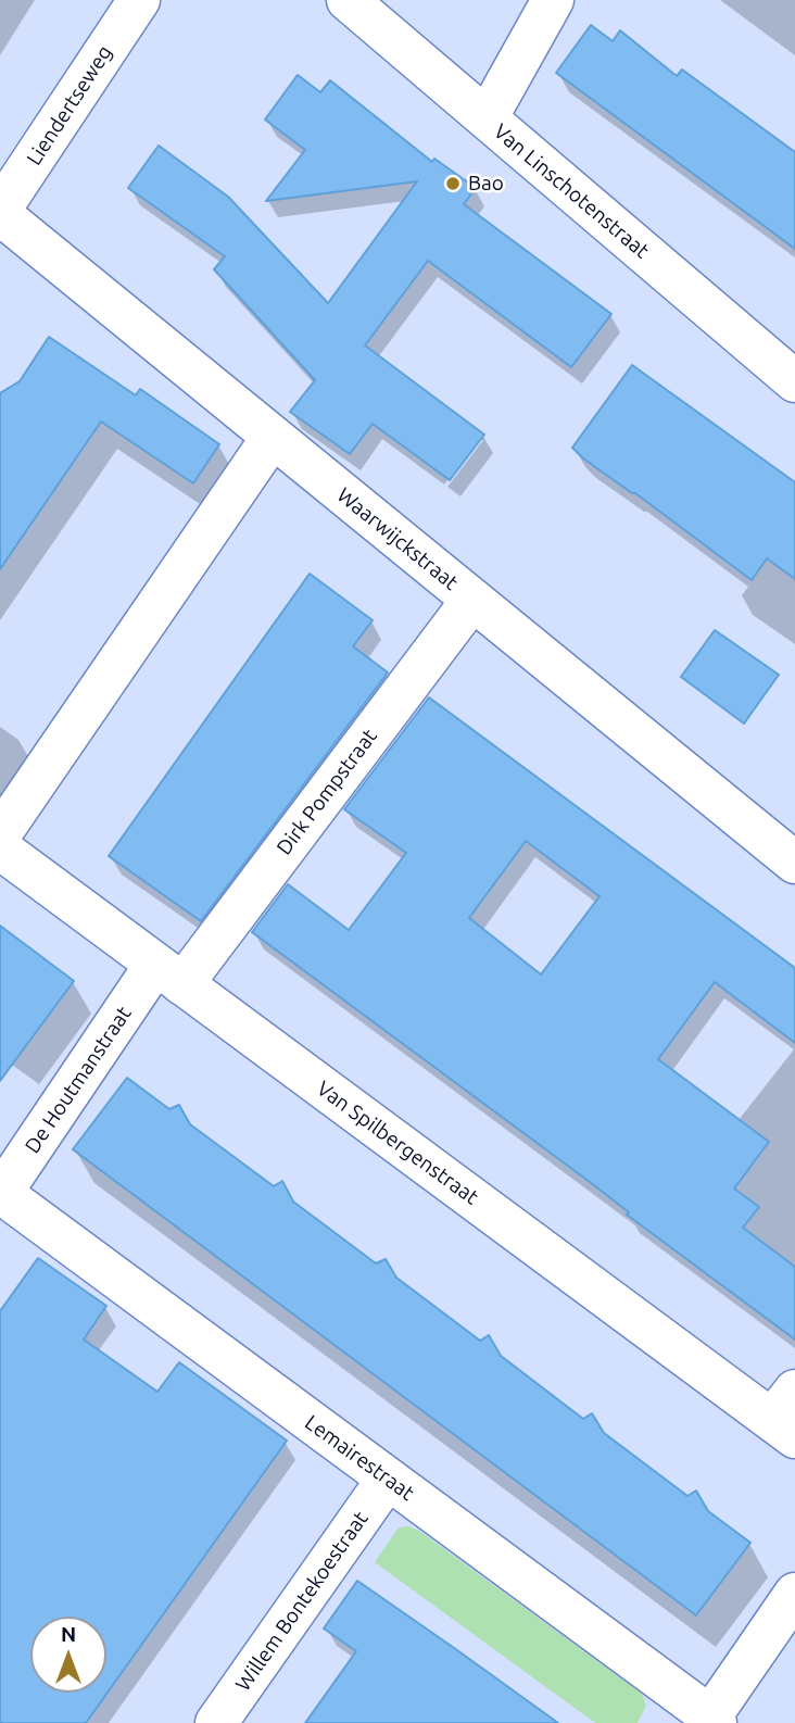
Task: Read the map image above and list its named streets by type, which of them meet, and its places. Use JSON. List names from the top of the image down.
{
  "streets": {
    "street": [
      "Liendertseweg",
      "Van Linschotenstraat",
      "Waarwijckstraat",
      "Dirk Pompstraat",
      "De Houtmanstraat",
      "Van Spilbergenstraat",
      "Lemairestraat",
      "Willem Bontekoestraat"
    ]
  },
  "crossings": [
    ["Liendertseweg", "Waarwijckstraat"],
    ["Waarwijckstraat", "Dirk Pompstraat"],
    ["Dirk Pompstraat", "De Houtmanstraat"],
    ["Dirk Pompstraat", "Van Spilbergenstraat"],
    ["De Houtmanstraat", "Van Spilbergenstraat"],
    ["De Houtmanstraat", "Lemairestraat"],
    ["Lemairestraat", "Willem Bontekoestraat"]
  ],
  "places": ["Bao"],
  "north": "top"
}
